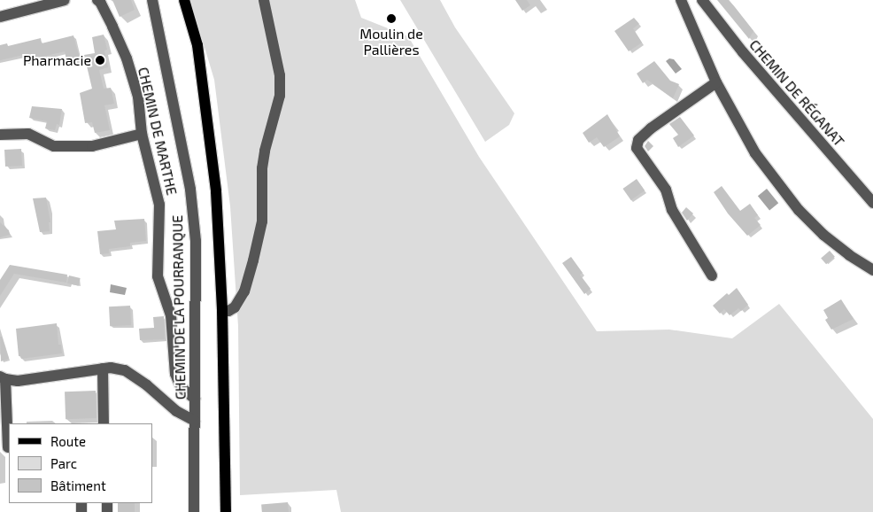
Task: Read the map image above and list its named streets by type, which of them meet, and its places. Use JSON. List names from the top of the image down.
{
  "streets": {
    "street": ["CHEMIN DE RÉGANAT", "CHEMIN DE MARTHE", "CHEMIN DE LA POURRANQUE"]
  },
  "crossings": [
    ["CHEMIN DE MARTHE", "CHEMIN DE LA POURRANQUE"]
  ],
  "places": ["Moulin de Pallières", "Pharmacie"],
  "legend": ["Route", "Parc", "Bâtiment"]
}
